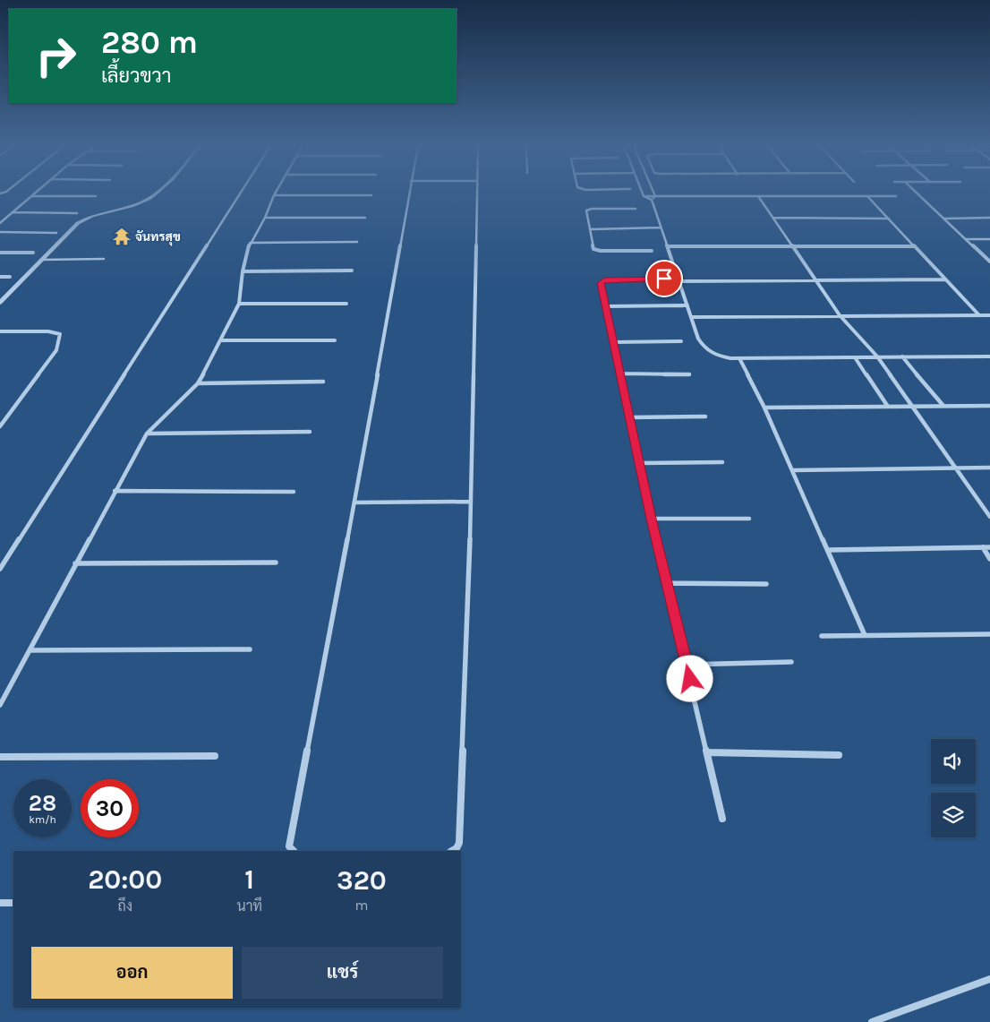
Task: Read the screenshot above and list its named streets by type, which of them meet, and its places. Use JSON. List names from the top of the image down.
{
  "places": {
    "temple": ["จันทรสุข"]
  },
  "page": {
    "turn": ["280 m", "เลี้ยวขวา"],
    "speed": "28 km/h",
    "limit": "30",
    "eta": [
      "20:00",
      "ถึง",
      "1",
      "นาที",
      "320",
      "m"
    ],
    "buttons": ["ออก", "แชร์"]
  }
}
